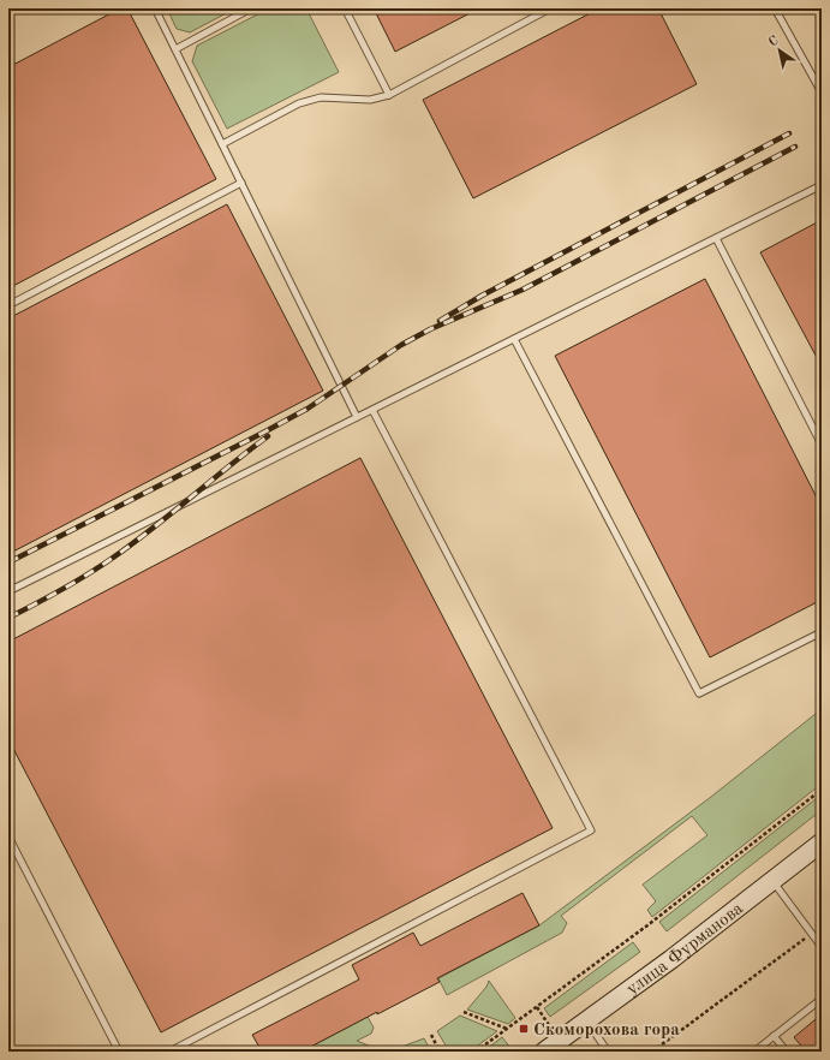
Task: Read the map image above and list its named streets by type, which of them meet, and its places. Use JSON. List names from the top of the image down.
{
  "streets": {
    "main road": ["улица Фурманова"]
  },
  "places": {
    "transit": ["Скоморохова гора"]
  },
  "north": "top left"
}
